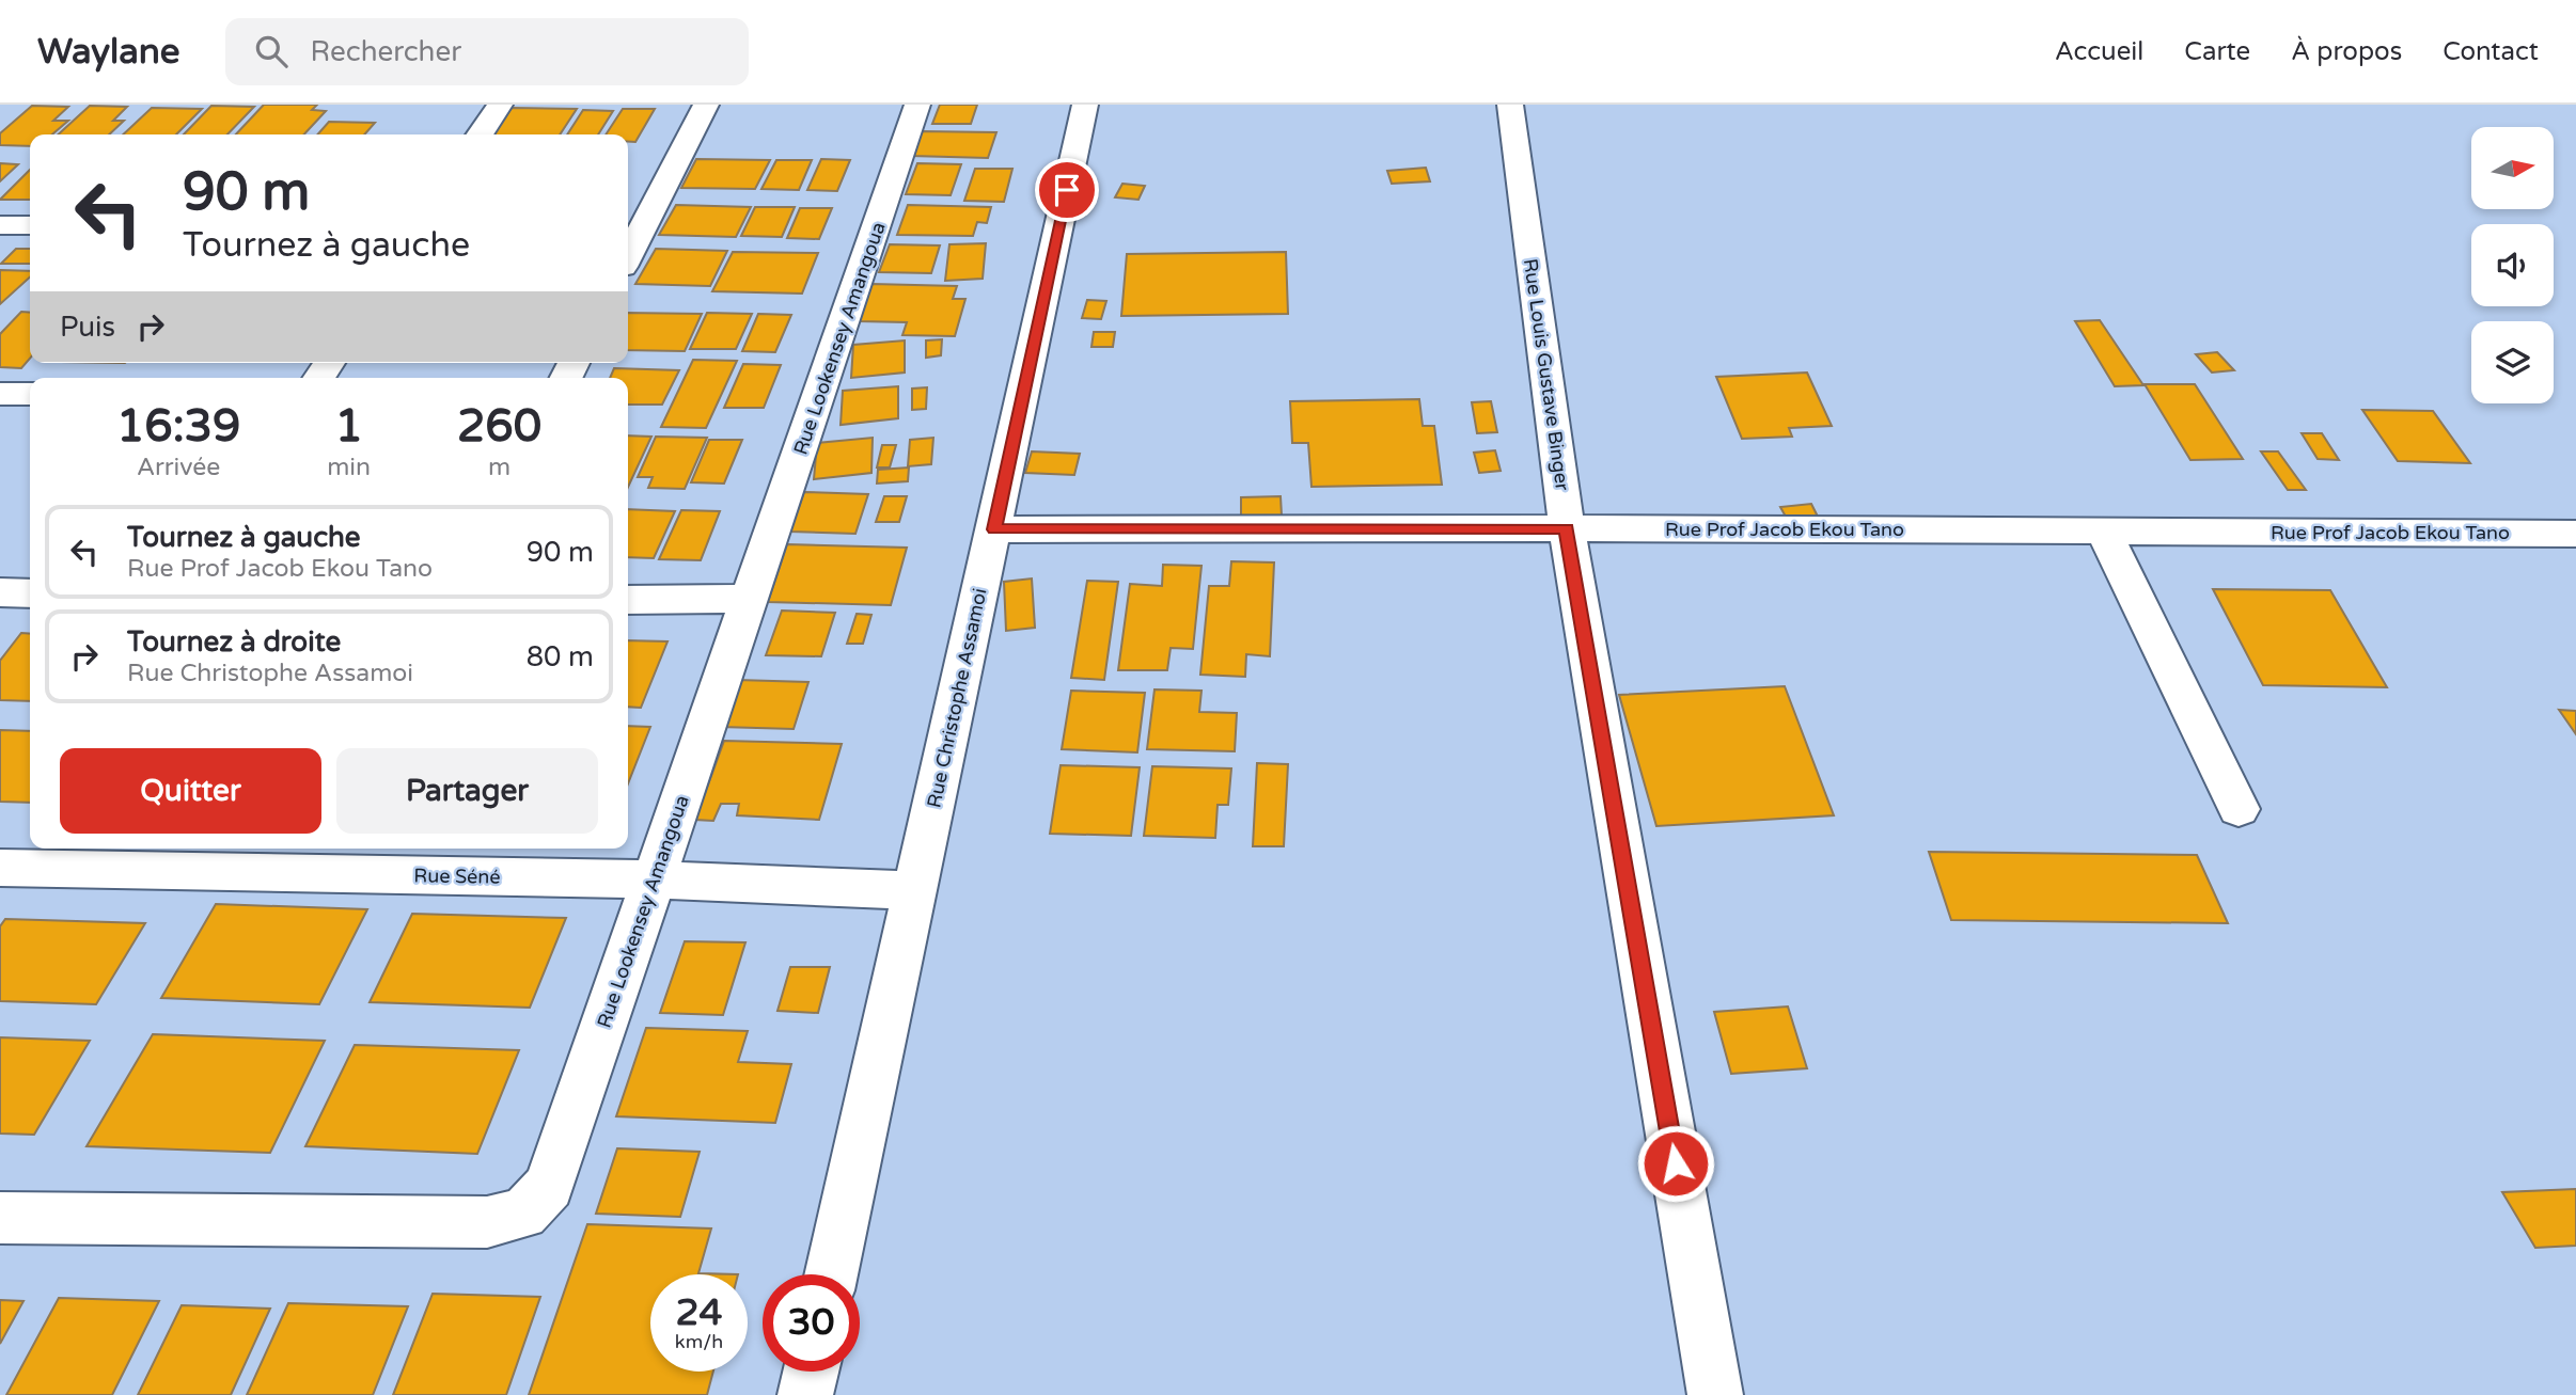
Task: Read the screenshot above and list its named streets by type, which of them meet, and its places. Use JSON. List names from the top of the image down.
{
  "streets": {
    "street": [
      "Rue Lookensey Amangoua",
      "Rue Louis Gustave Binger",
      "Rue Prof Jacob Ekou Tano",
      "Rue Christophe Assamoi",
      "Rue Séné"
    ]
  },
  "crossings": [
    ["Rue Lookensey Amangoua", "Rue Séné"],
    ["Rue Louis Gustave Binger", "Rue Prof Jacob Ekou Tano"],
    ["Rue Prof Jacob Ekou Tano", "Rue Christophe Assamoi"],
    ["Rue Christophe Assamoi", "Rue Séné"]
  ],
  "north": "right",
  "page": {
    "header": "Waylane",
    "search": "Rechercher",
    "nav": [
      "Accueil",
      "Carte",
      "À propos",
      "Contact"
    ],
    "turn": ["90 m", "Tournez à gauche"],
    "then": "Puis",
    "eta": [
      "16:39",
      "Arrivée",
      "1",
      "min",
      "260",
      "m"
    ],
    "list": [
      {
        "name": "Tournez à gauche",
        "note": "Rue Prof Jacob Ekou Tano",
        "value": "90 m"
      },
      {
        "name": "Tournez à droite",
        "note": "Rue Christophe Assamoi",
        "value": "80 m"
      }
    ],
    "buttons": ["Quitter", "Partager"],
    "speed": "24 km/h",
    "limit": "30"
  }
}
